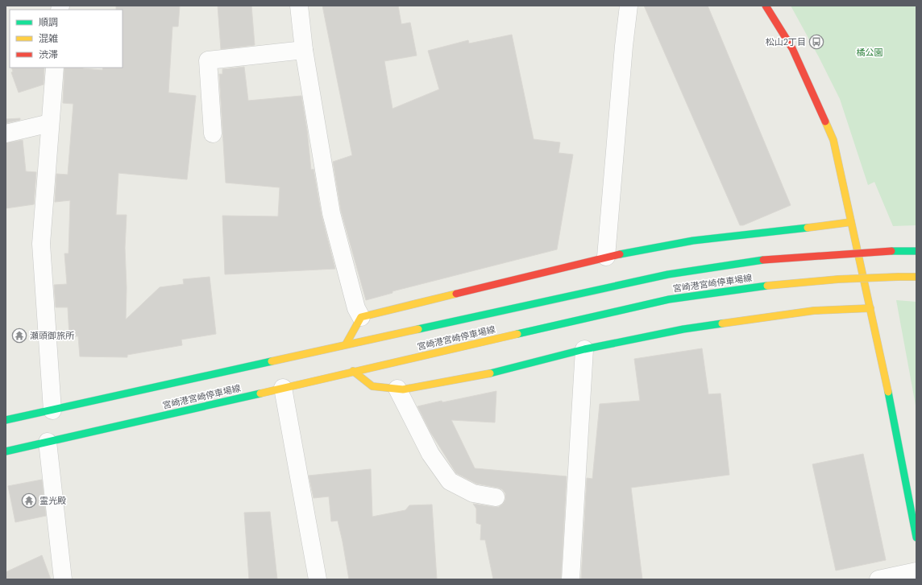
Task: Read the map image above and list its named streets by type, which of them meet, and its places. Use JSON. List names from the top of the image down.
{
  "streets": {
    "main road": ["宮崎港宮崎停車場線"]
  },
  "parks": ["橘公園"],
  "places": {
    "bus stop": ["松山2丁目"],
    "temple": ["瀬頭御旅所", "霊光殿"]
  },
  "legend": ["順調", "混雑", "渋滞"]
}
